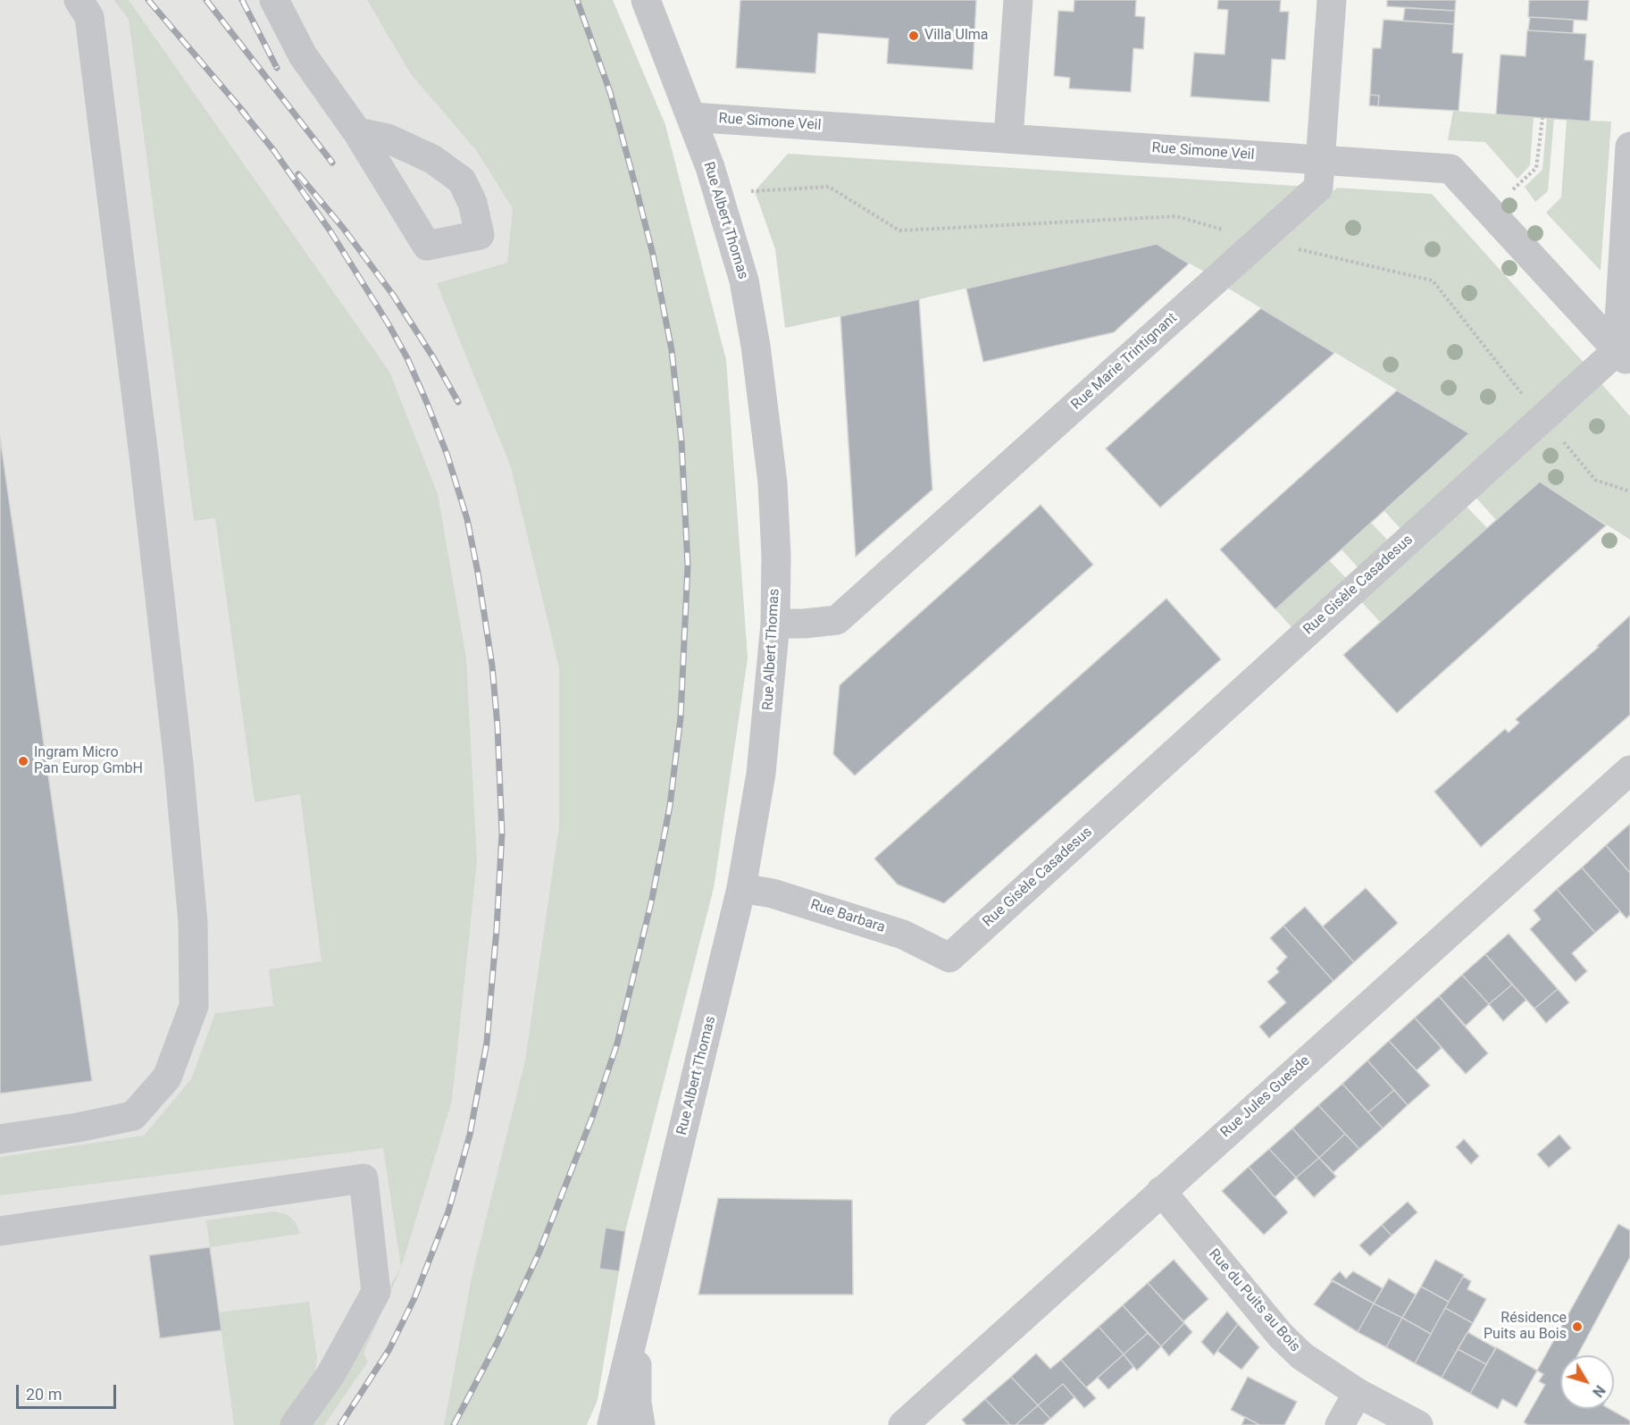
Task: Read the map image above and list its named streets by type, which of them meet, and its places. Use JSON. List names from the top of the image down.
{
  "streets": {
    "street": [
      "Rue Simone Veil",
      "Rue Albert Thomas",
      "Rue Marie Trintignant",
      "Rue Gisèle Casadesus",
      "Rue Barbara",
      "Rue Jules Guesde",
      "Rue du Puits au Bois"
    ]
  },
  "crossings": [
    ["Rue Simone Veil", "Rue Albert Thomas"],
    ["Rue Simone Veil", "Rue Marie Trintignant"],
    ["Rue Simone Veil", "Rue Gisèle Casadesus"],
    ["Rue Albert Thomas", "Rue Marie Trintignant"],
    ["Rue Albert Thomas", "Rue Barbara"],
    ["Rue Gisèle Casadesus", "Rue Barbara"],
    ["Rue Jules Guesde", "Rue du Puits au Bois"]
  ],
  "places": ["Villa Ulma", "Ingram Micro Pan Europ GmbH", "Résidence Puits au Bois"],
  "scale_bar": "20 m",
  "north": "bottom right"
}
